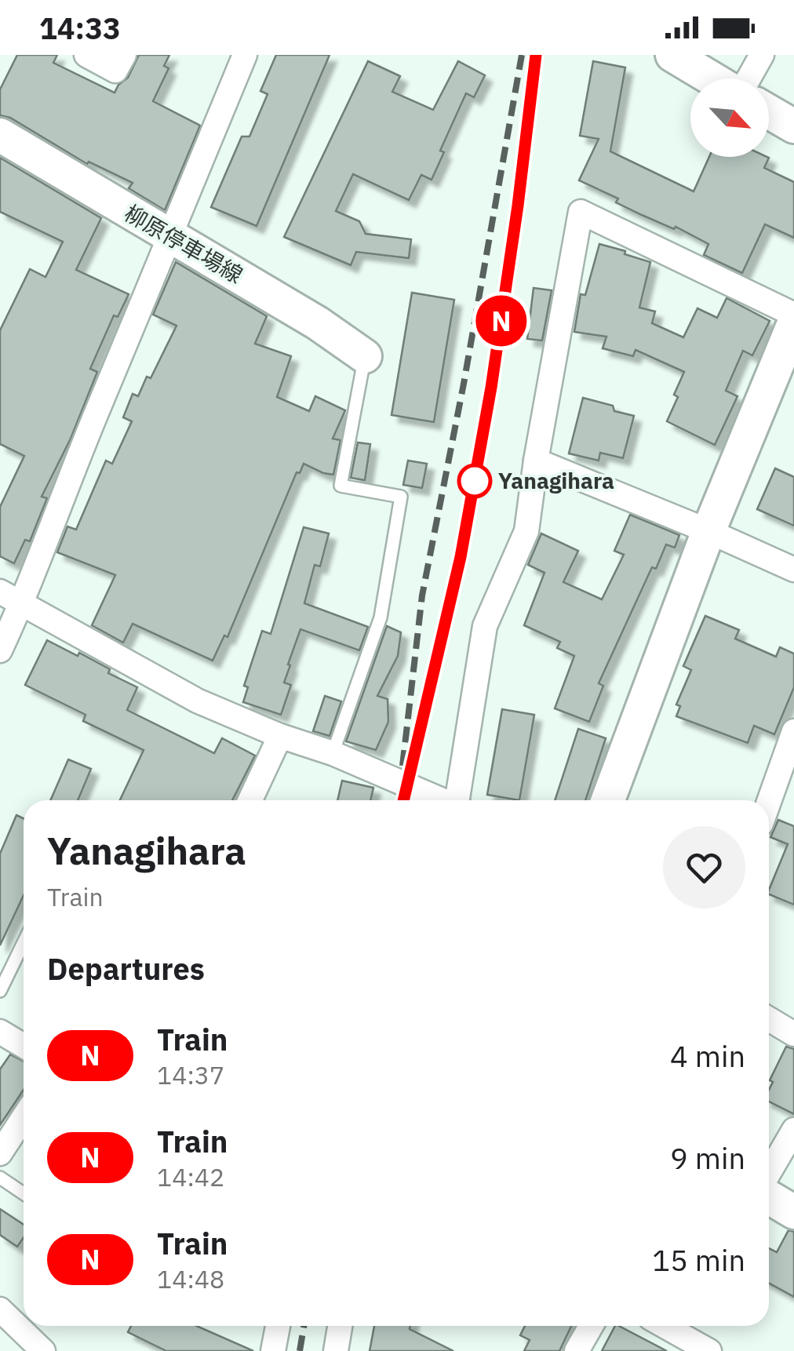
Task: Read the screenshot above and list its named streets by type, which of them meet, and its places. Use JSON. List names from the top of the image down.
{
  "streets": {
    "street": ["柳原停車場線"]
  },
  "places": ["Yanagihara"],
  "north": "bottom right",
  "page": {
    "status": "14:33",
    "on_map": "N",
    "heading": [
      ["Yanagihara", "Train"],
      "Departures"
    ],
    "list": [
      {
        "mark": "N",
        "name": "Train",
        "note": "14:37",
        "value": "4 min"
      },
      {
        "mark": "N",
        "name": "Train",
        "note": "14:42",
        "value": "9 min"
      },
      {
        "mark": "N",
        "name": "Train",
        "note": "14:48",
        "value": "15 min"
      }
    ]
  }
}
